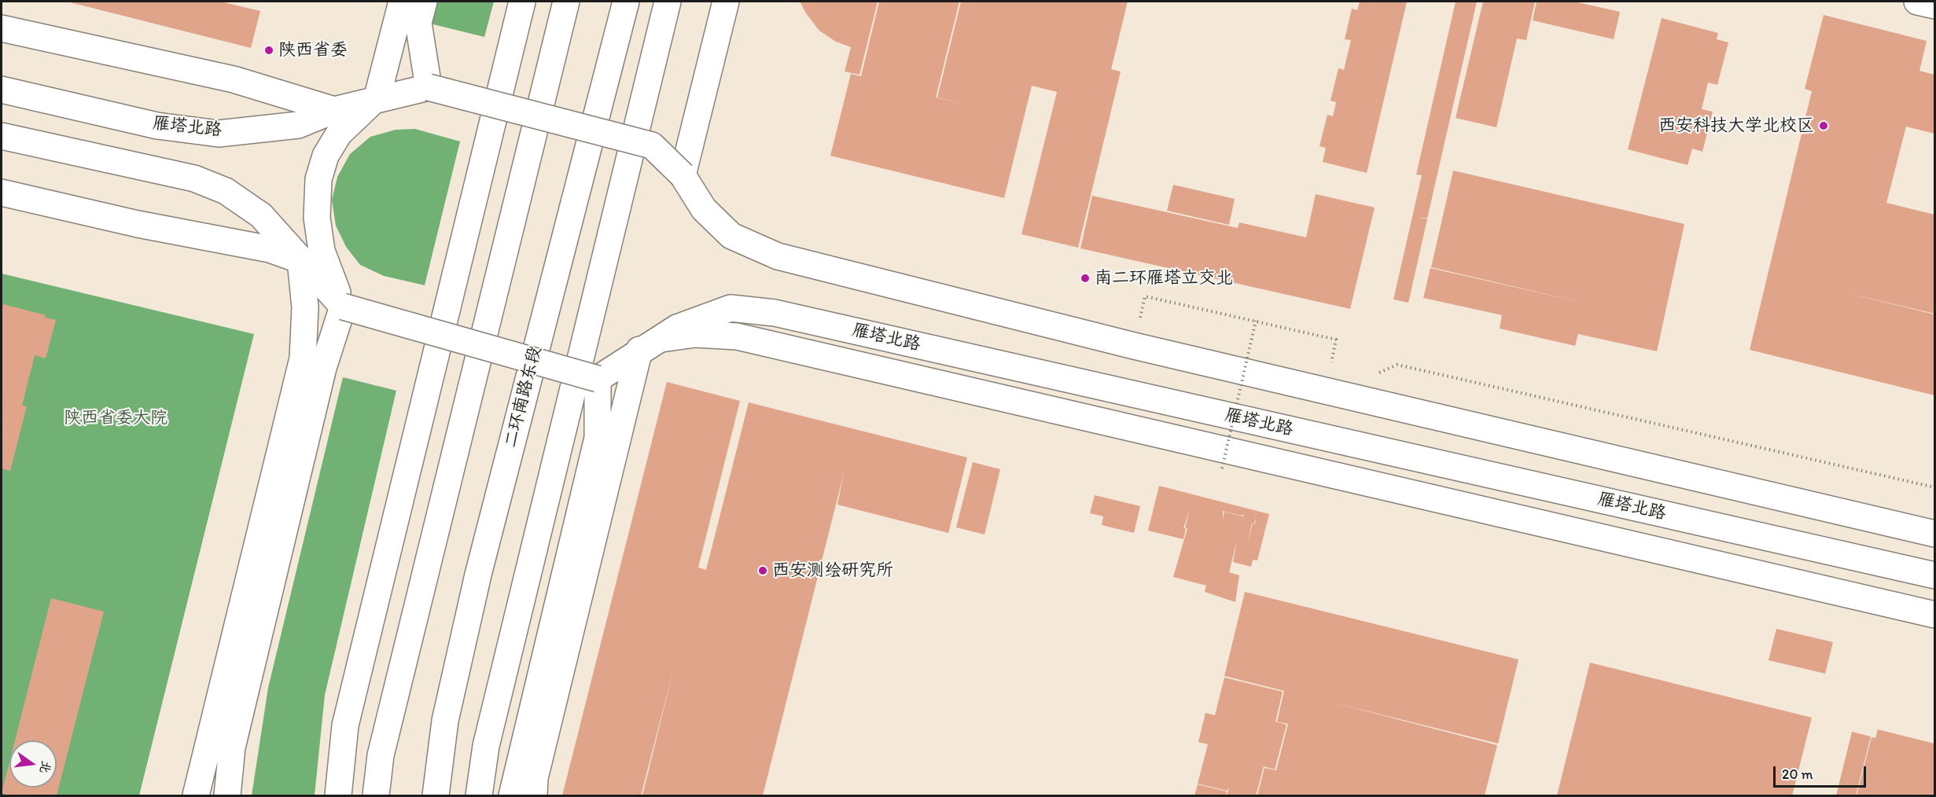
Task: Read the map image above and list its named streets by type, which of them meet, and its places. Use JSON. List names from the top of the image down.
{
  "streets": {
    "main road": ["雁塔北路", "二环南路东段"]
  },
  "parks": ["陕西省委大院"],
  "places": [
    "陕西省委",
    "西安科技大学北校区",
    "南二环雁塔立交北",
    "西安测绘研究所"
  ],
  "scale_bar": "20 m",
  "north": "right"
}
